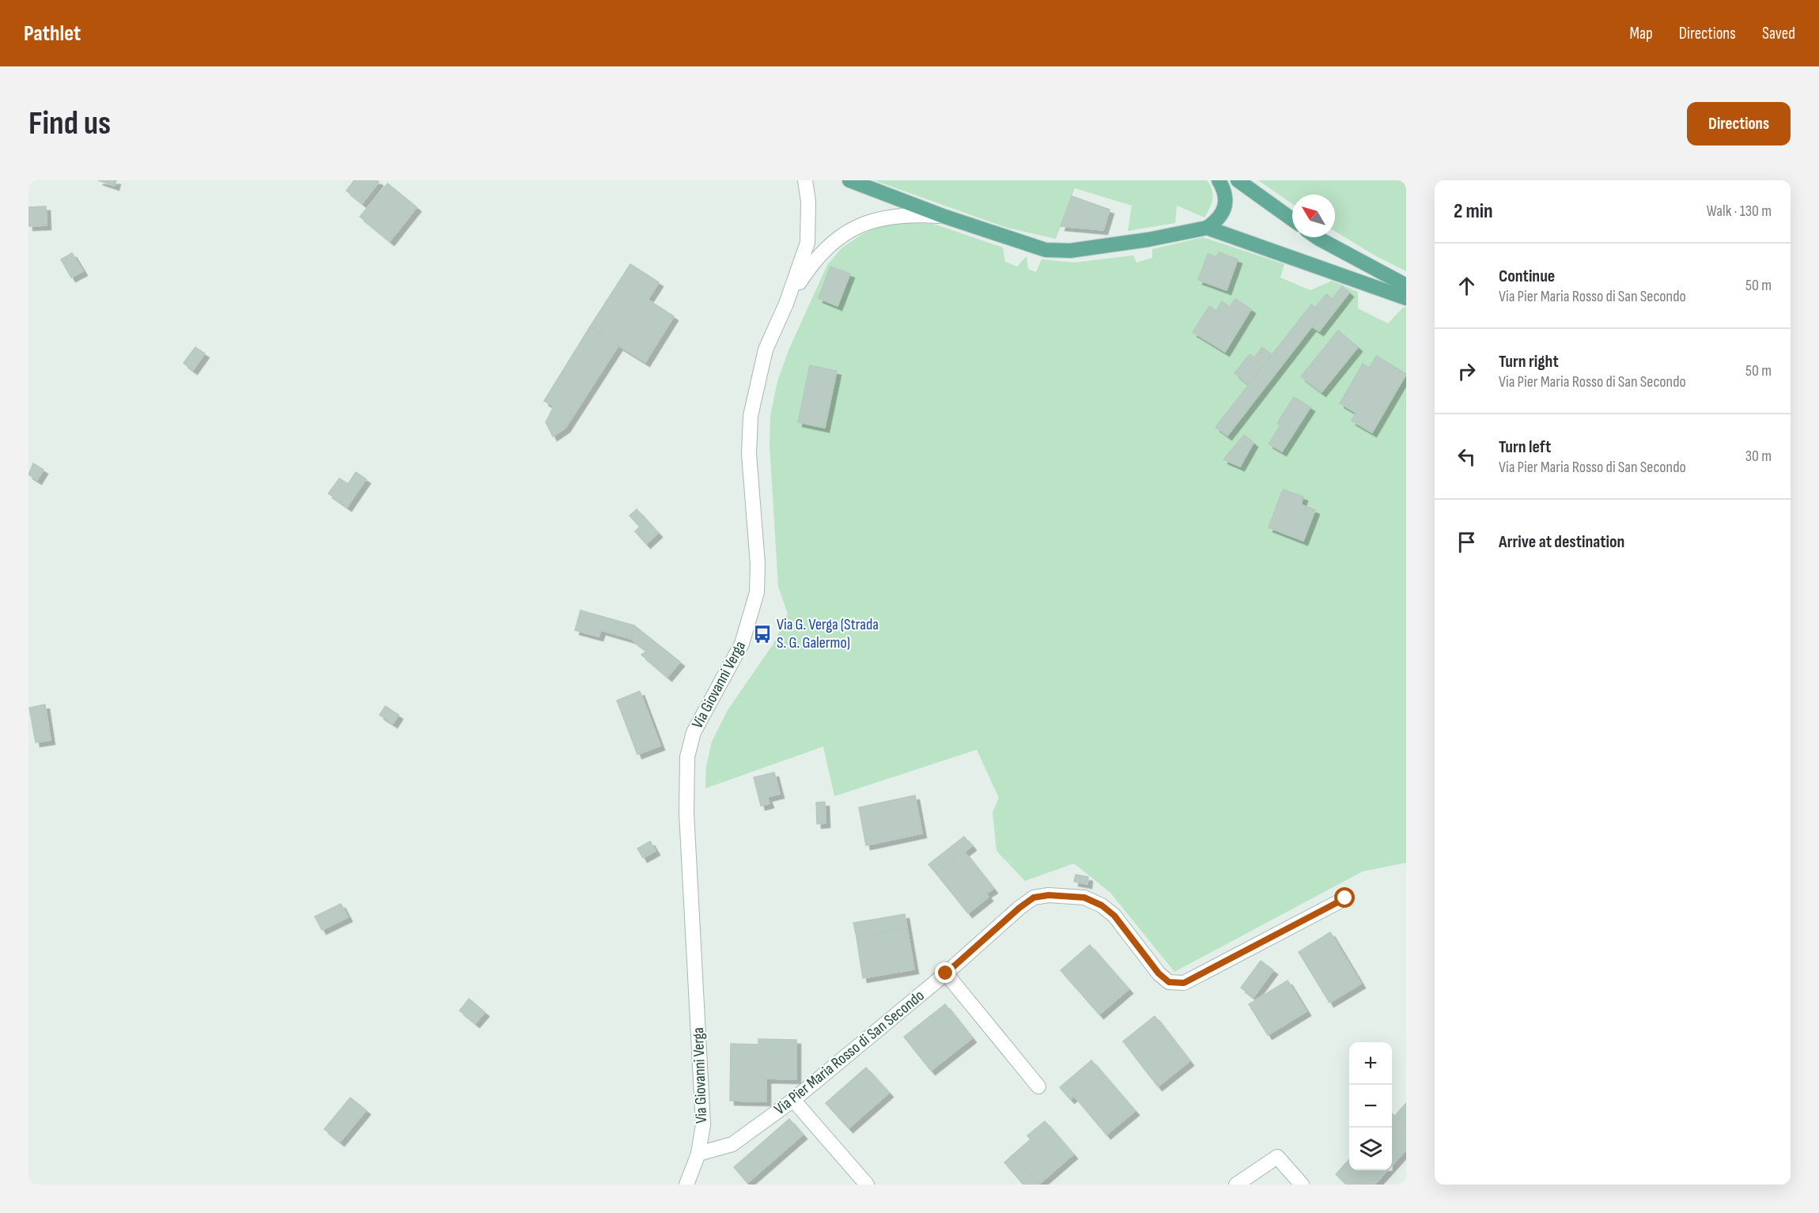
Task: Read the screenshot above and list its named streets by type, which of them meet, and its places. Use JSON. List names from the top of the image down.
{
  "streets": {
    "street": ["Via Giovanni Verga", "Via Pier Maria Rosso di San Secondo"]
  },
  "crossings": [
    ["Via Giovanni Verga", "Via Pier Maria Rosso di San Secondo"]
  ],
  "places": {
    "bus stop": ["Via G. Verga (Strada S. G. Galermo)"]
  },
  "north": "top left",
  "page": {
    "header": "Pathlet",
    "nav": ["Map", "Directions", "Saved"],
    "buttons": "Directions",
    "title": "Find us",
    "heading": ["2 min", "Walk · 130 m"],
    "list": [
      ["Continue", "Via Pier Maria Rosso di San Secondo", "50 m"],
      ["Turn right", "Via Pier Maria Rosso di San Secondo", "50 m"],
      ["Turn left", "Via Pier Maria Rosso di San Secondo", "30 m"],
      "Arrive at destination"
    ],
    "map_buttons": ["+", "−"]
  }
}
